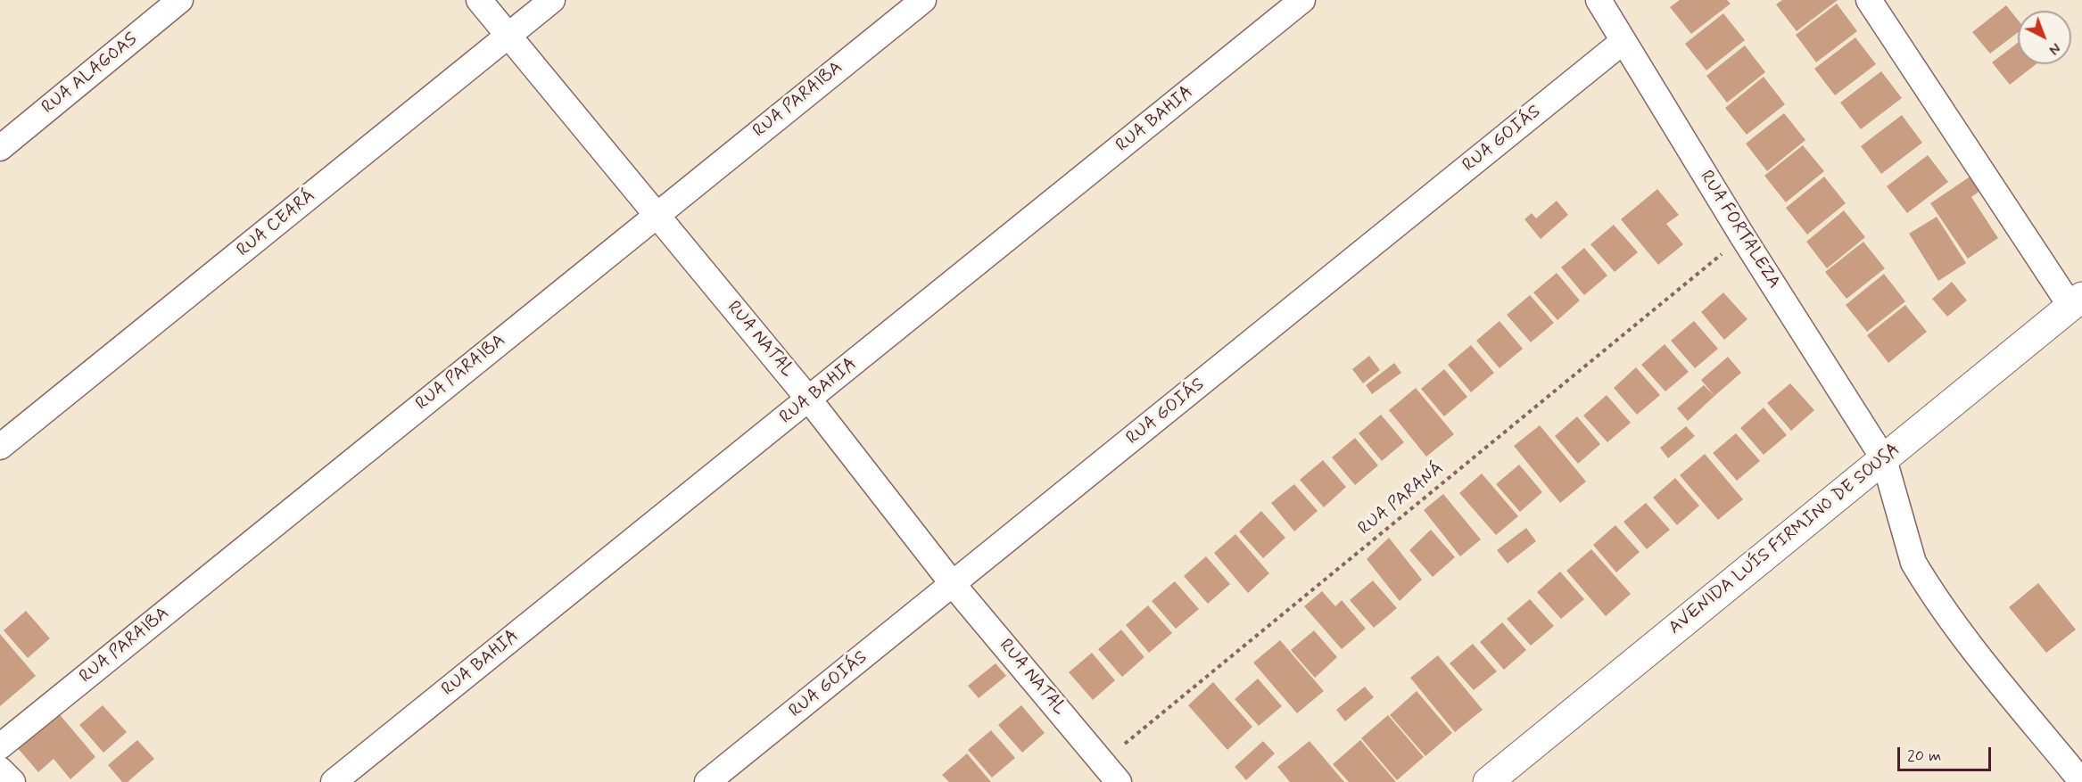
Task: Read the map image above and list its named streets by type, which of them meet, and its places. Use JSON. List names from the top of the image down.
{
  "streets": {
    "main road": ["AVENIDA LUÍS FIRMINO DE SOUSA"],
    "street": [
      "RUA ALAGOAS",
      "RUA PARAIBA",
      "RUA BAHIA",
      "RUA GOIÁS",
      "RUA CEARÁ",
      "RUA FORTALEZA",
      "RUA NATAL"
    ],
    "path": ["RUA PARANÁ"]
  },
  "crossings": [
    ["RUA PARAIBA", "RUA NATAL"],
    ["RUA BAHIA", "RUA NATAL"],
    ["RUA GOIÁS", "RUA FORTALEZA"],
    ["RUA GOIÁS", "RUA NATAL"],
    ["RUA CEARÁ", "RUA NATAL"],
    ["RUA FORTALEZA", "RUA PARANÁ"],
    ["RUA FORTALEZA", "AVENIDA LUÍS FIRMINO DE SOUSA"],
    ["RUA NATAL", "RUA PARANÁ"]
  ],
  "scale_bar": "20 m",
  "north": "bottom right"
}
